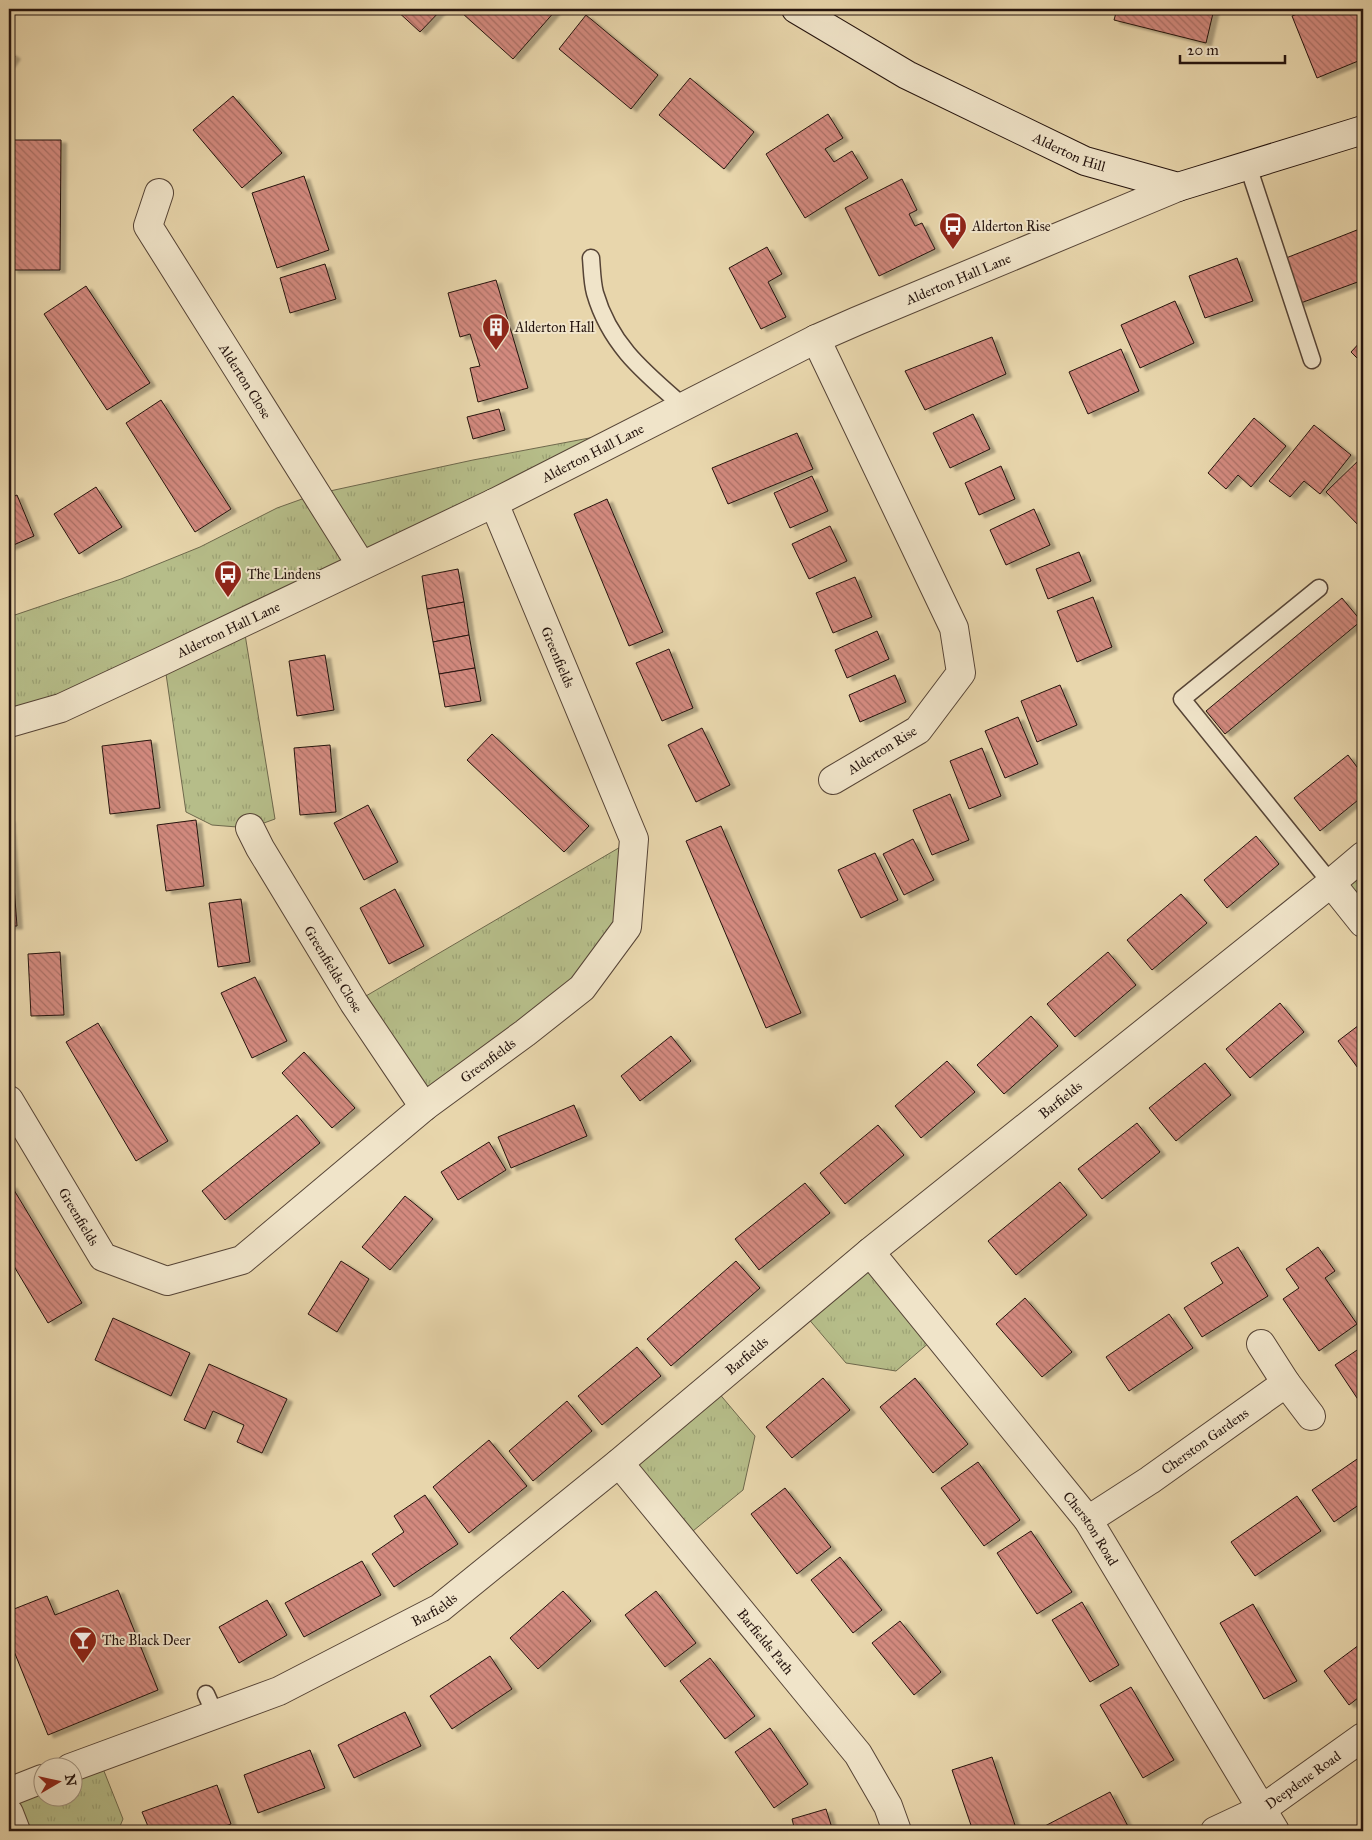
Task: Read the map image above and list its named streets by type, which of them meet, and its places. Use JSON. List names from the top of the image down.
{
  "streets": {
    "street": [
      "Alderton Hill",
      "Alderton Hall Lane",
      "Alderton Close",
      "Greenfields",
      "Alderton Rise",
      "Greenfields Close",
      "Barfields",
      "Cherston Gardens",
      "Cherston Road",
      "Barfields Path",
      "Deepdene Road"
    ]
  },
  "crossings": [
    ["Alderton Hill", "Alderton Hall Lane"],
    ["Alderton Hall Lane", "Alderton Close"],
    ["Alderton Hall Lane", "Greenfields"],
    ["Alderton Hall Lane", "Alderton Rise"],
    ["Greenfields", "Greenfields Close"],
    ["Barfields", "Cherston Road"],
    ["Barfields", "Barfields Path"],
    ["Cherston Gardens", "Cherston Road"],
    ["Cherston Road", "Deepdene Road"]
  ],
  "places": {
    "bus stop": ["Alderton Rise", "The Lindens"],
    "building": ["Alderton Hall"],
    "bar": ["The Black Deer"]
  },
  "scale_bar": "20 m",
  "north": "right"
}
